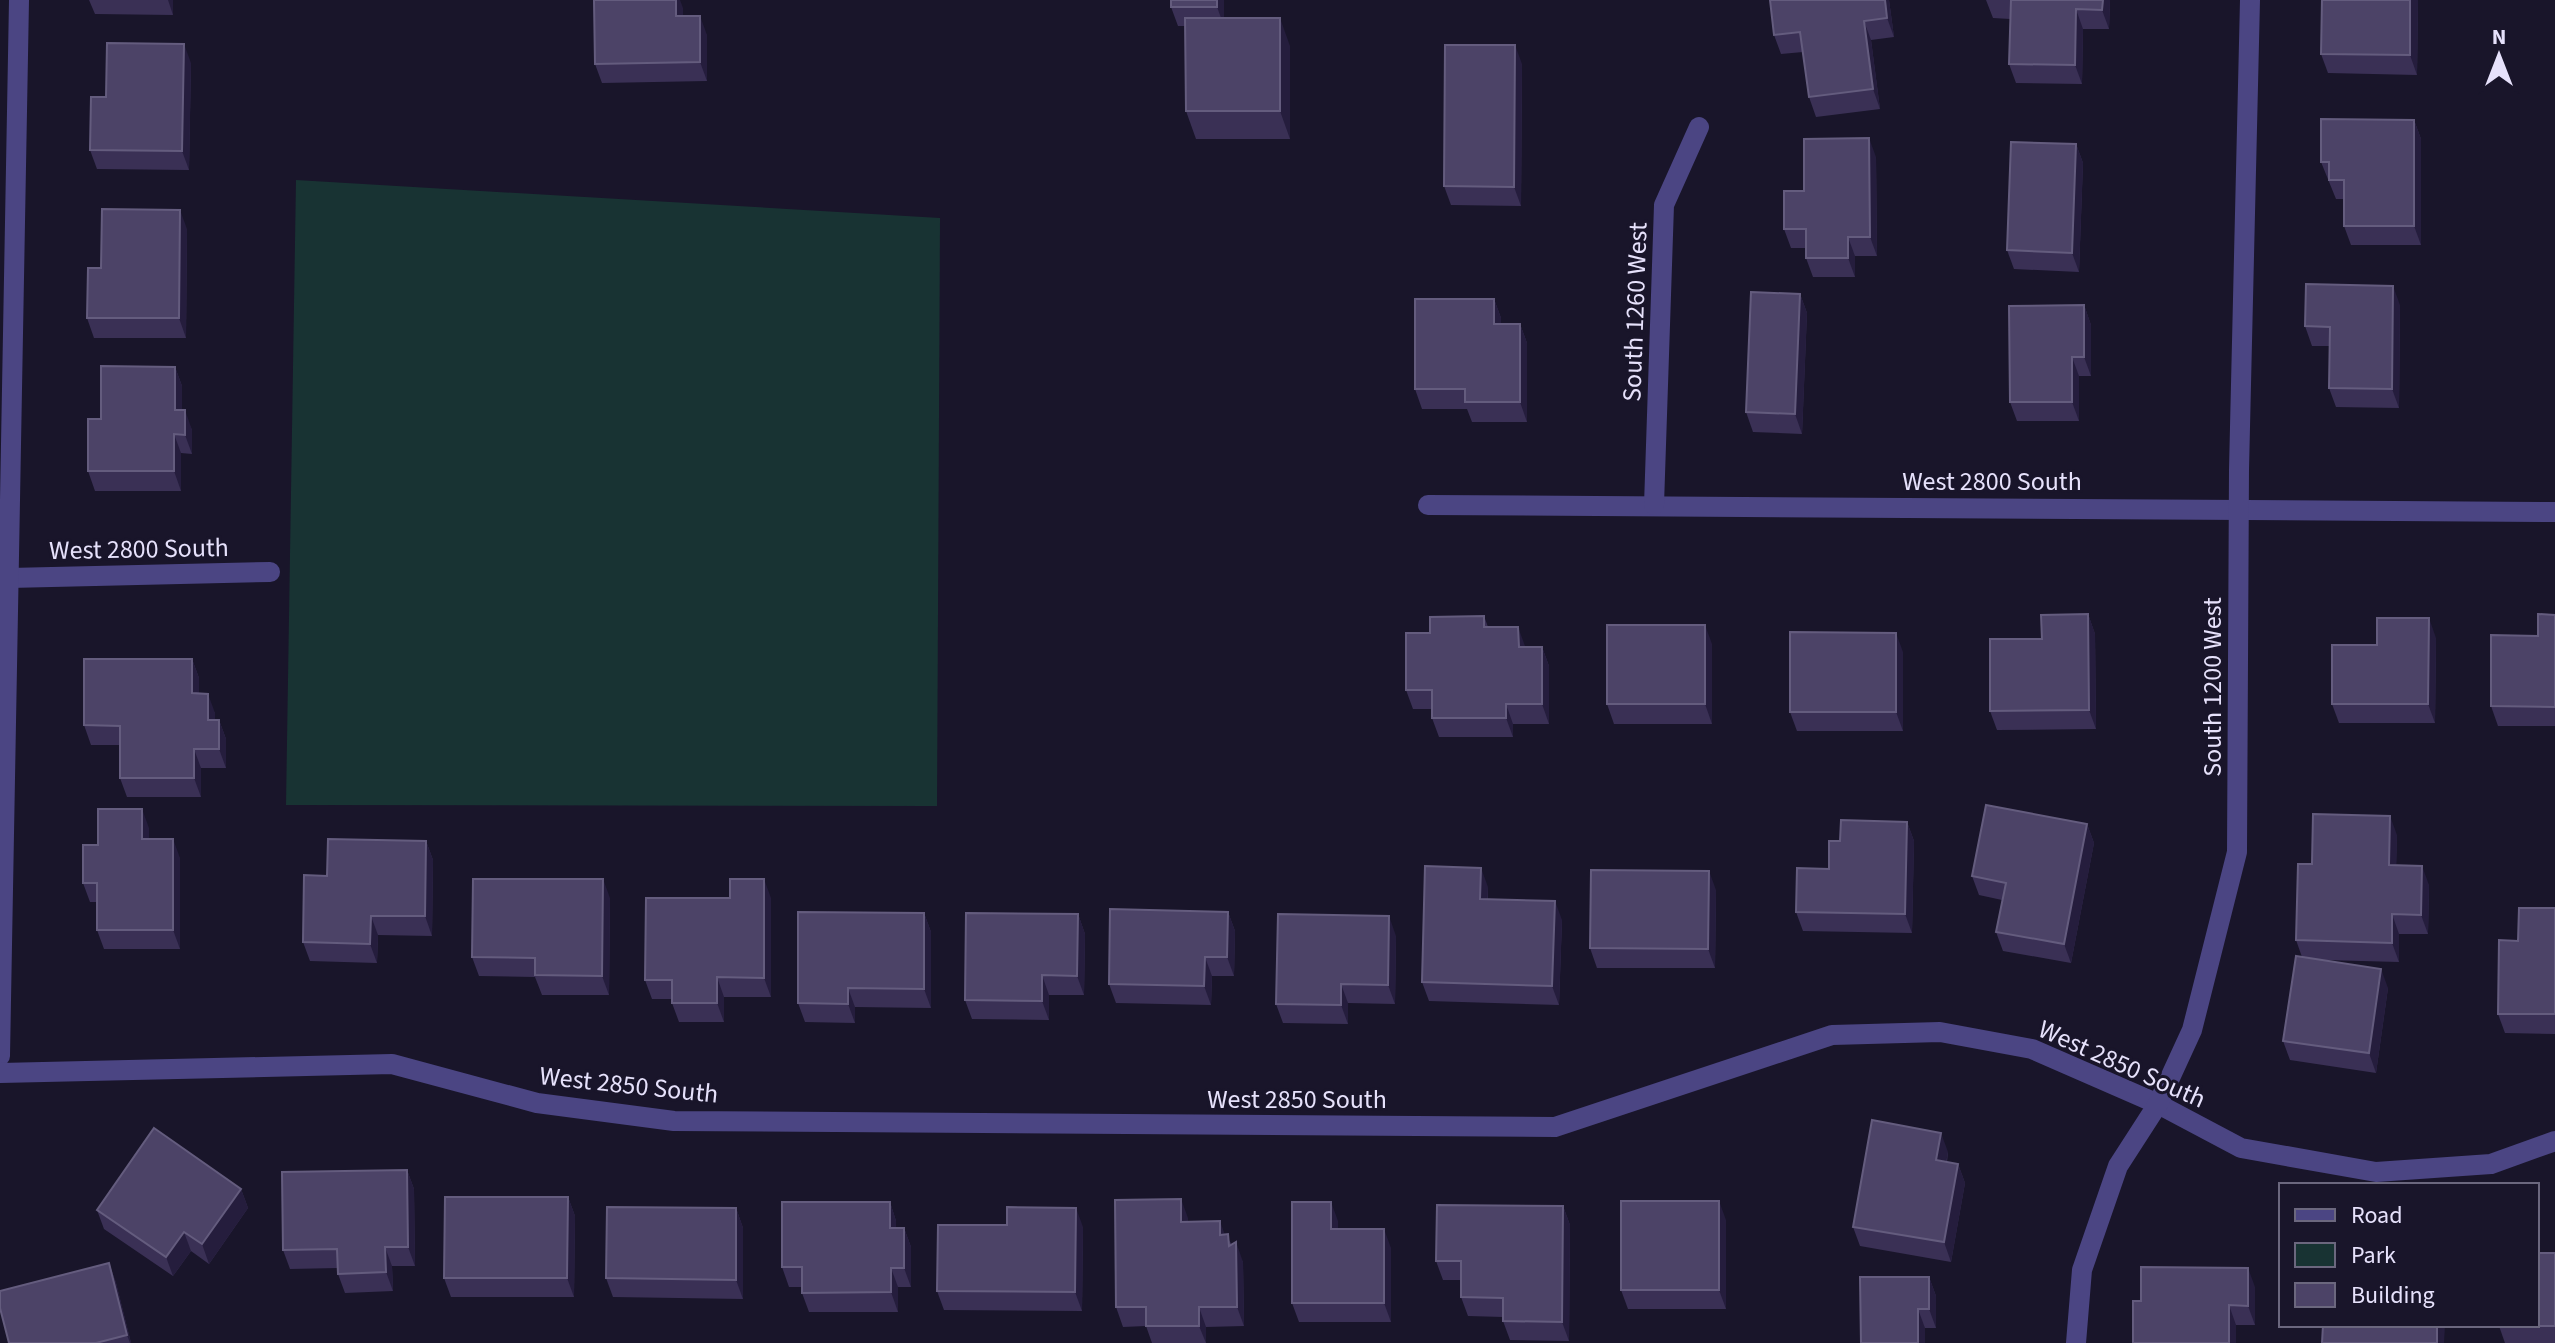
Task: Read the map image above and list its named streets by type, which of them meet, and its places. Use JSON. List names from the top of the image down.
{
  "streets": {
    "street": [
      "South 1260 West",
      "West 2800 South",
      "South 1200 West",
      "West 2850 South"
    ]
  },
  "crossings": [
    ["South 1260 West", "West 2800 South"],
    ["West 2800 South", "South 1200 West"],
    ["South 1200 West", "West 2850 South"]
  ],
  "legend": ["Road", "Park", "Building"],
  "north": "top"
}
